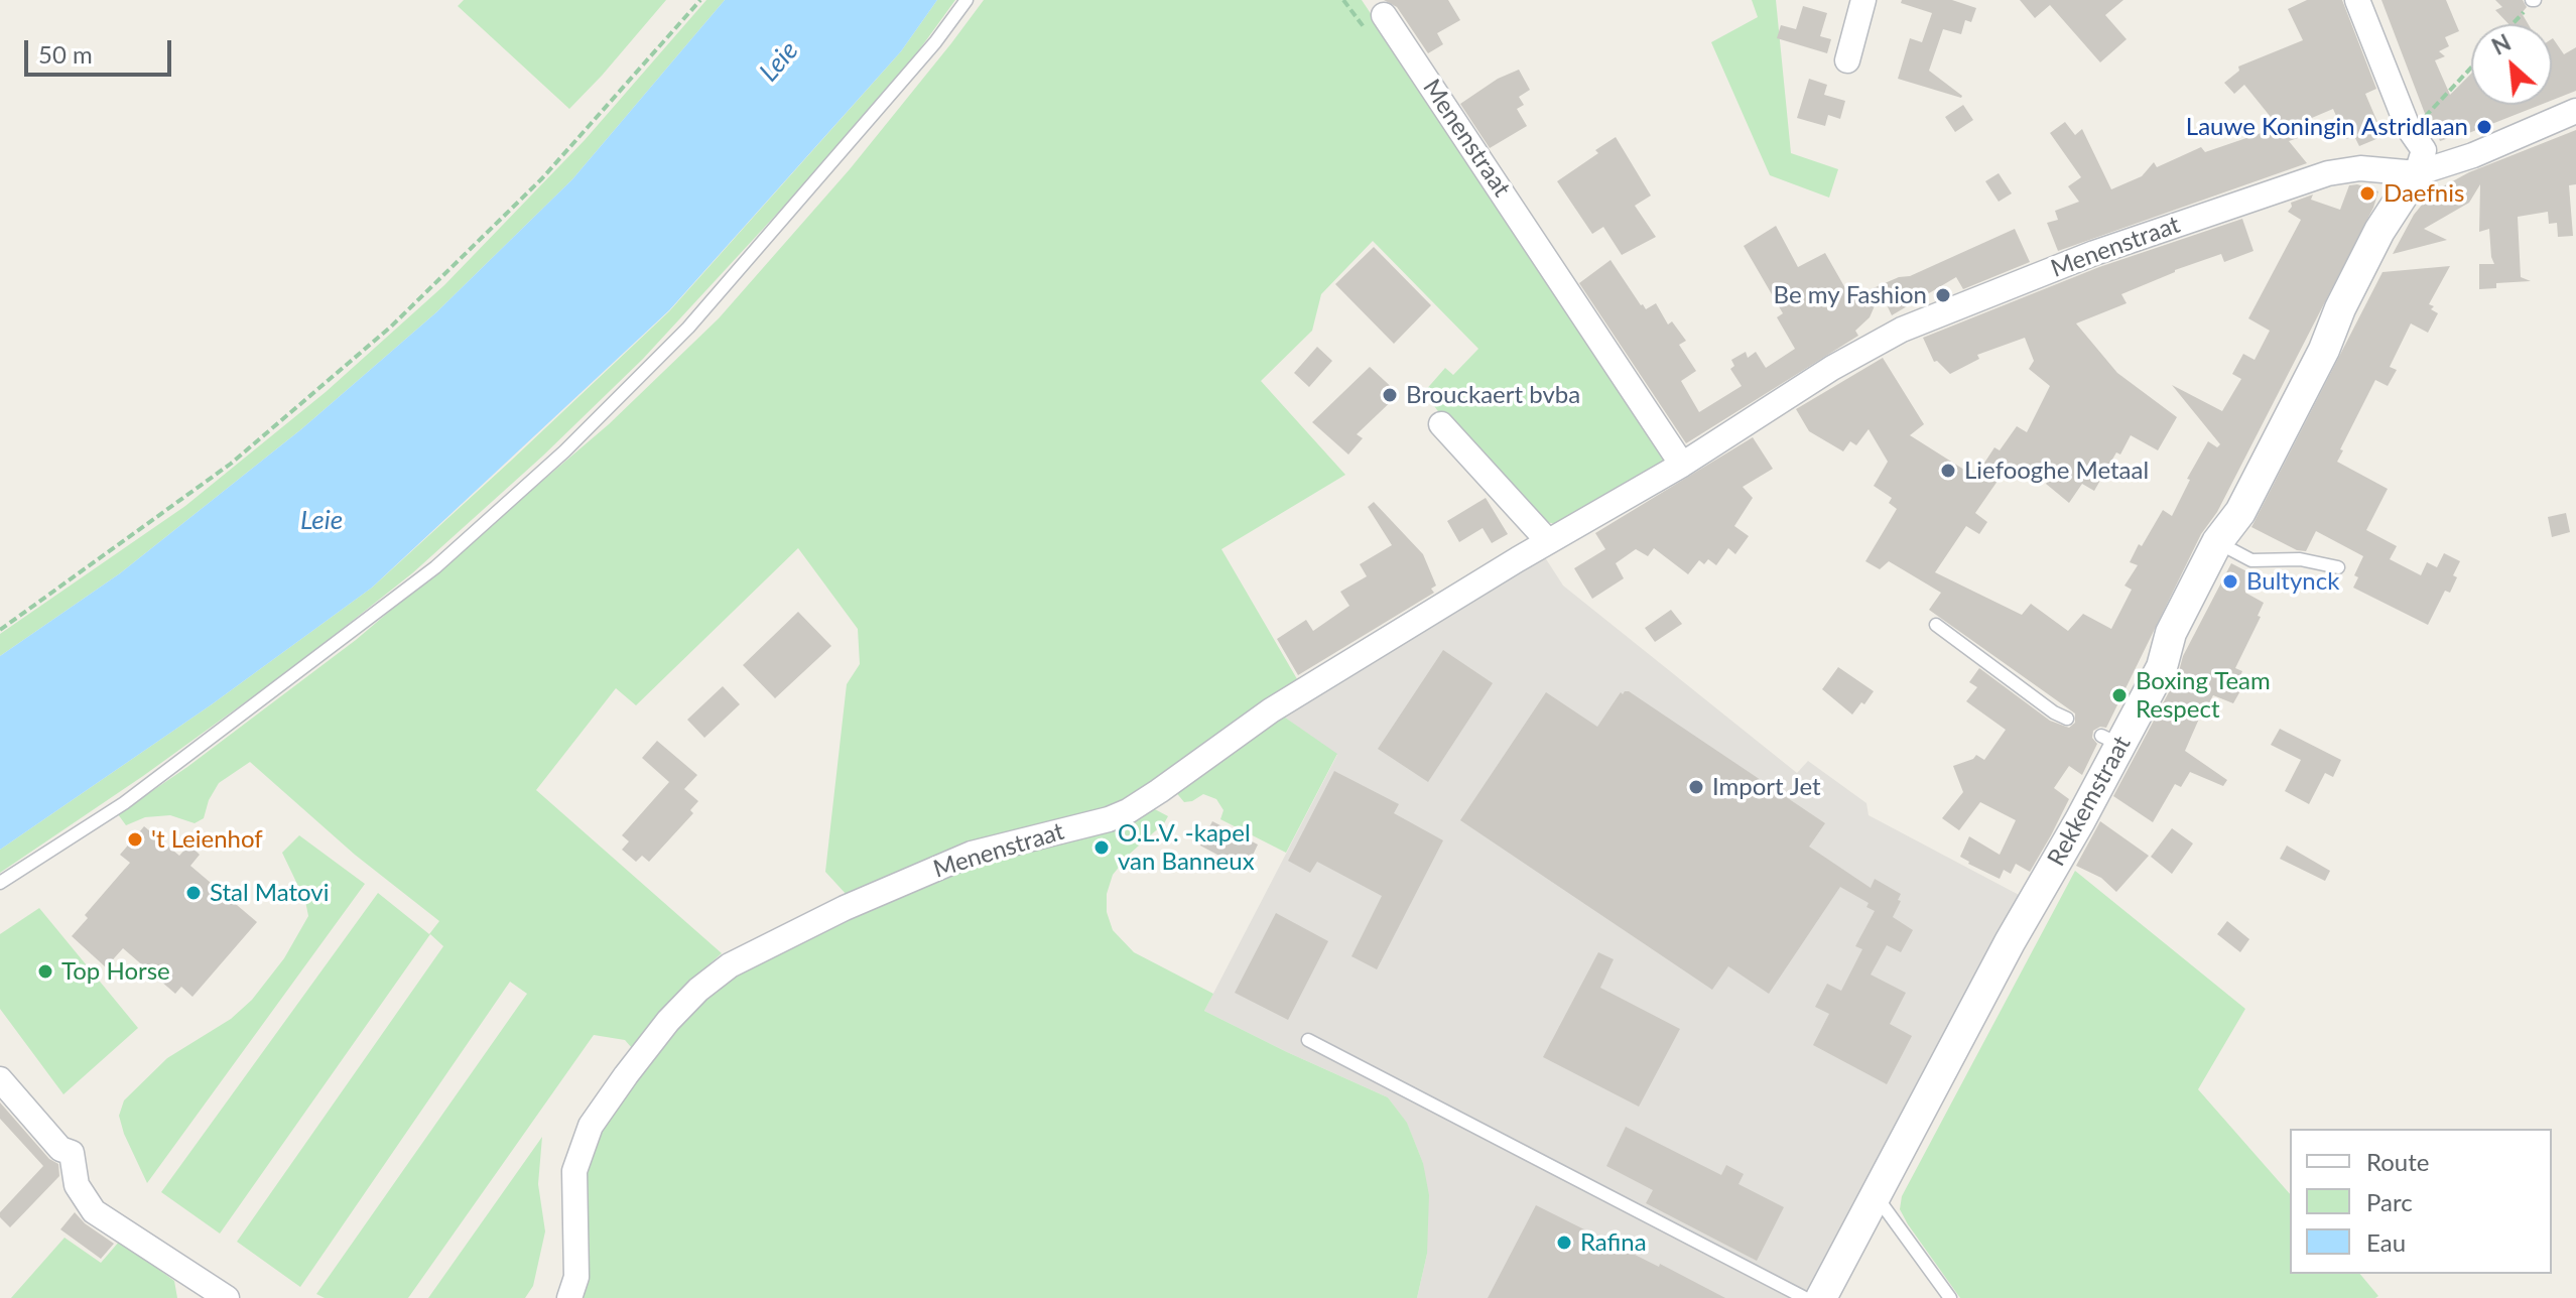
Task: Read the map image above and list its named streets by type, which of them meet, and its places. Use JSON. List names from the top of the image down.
{
  "streets": {
    "street": ["Menenstraat", "Rekkemstraat"]
  },
  "crossings": [
    ["Menenstraat", "Rekkemstraat"]
  ],
  "water": ["Leie"],
  "places": [
    "Lauwe Koningin Astridlaan",
    "Daefnis",
    "Be my Fashion",
    "Brouckaert bvba",
    "Liefooghe Metaal",
    "Bultynck",
    "Boxing Team Respect",
    "Import Jet",
    "'t Leienhof",
    "O.L.V. -kapel van Banneux",
    "Stal Matovi",
    "Top Horse",
    "Rafina"
  ],
  "legend": ["Route", "Parc", "Eau"],
  "scale_bar": "50 m",
  "north": "top left"
}
